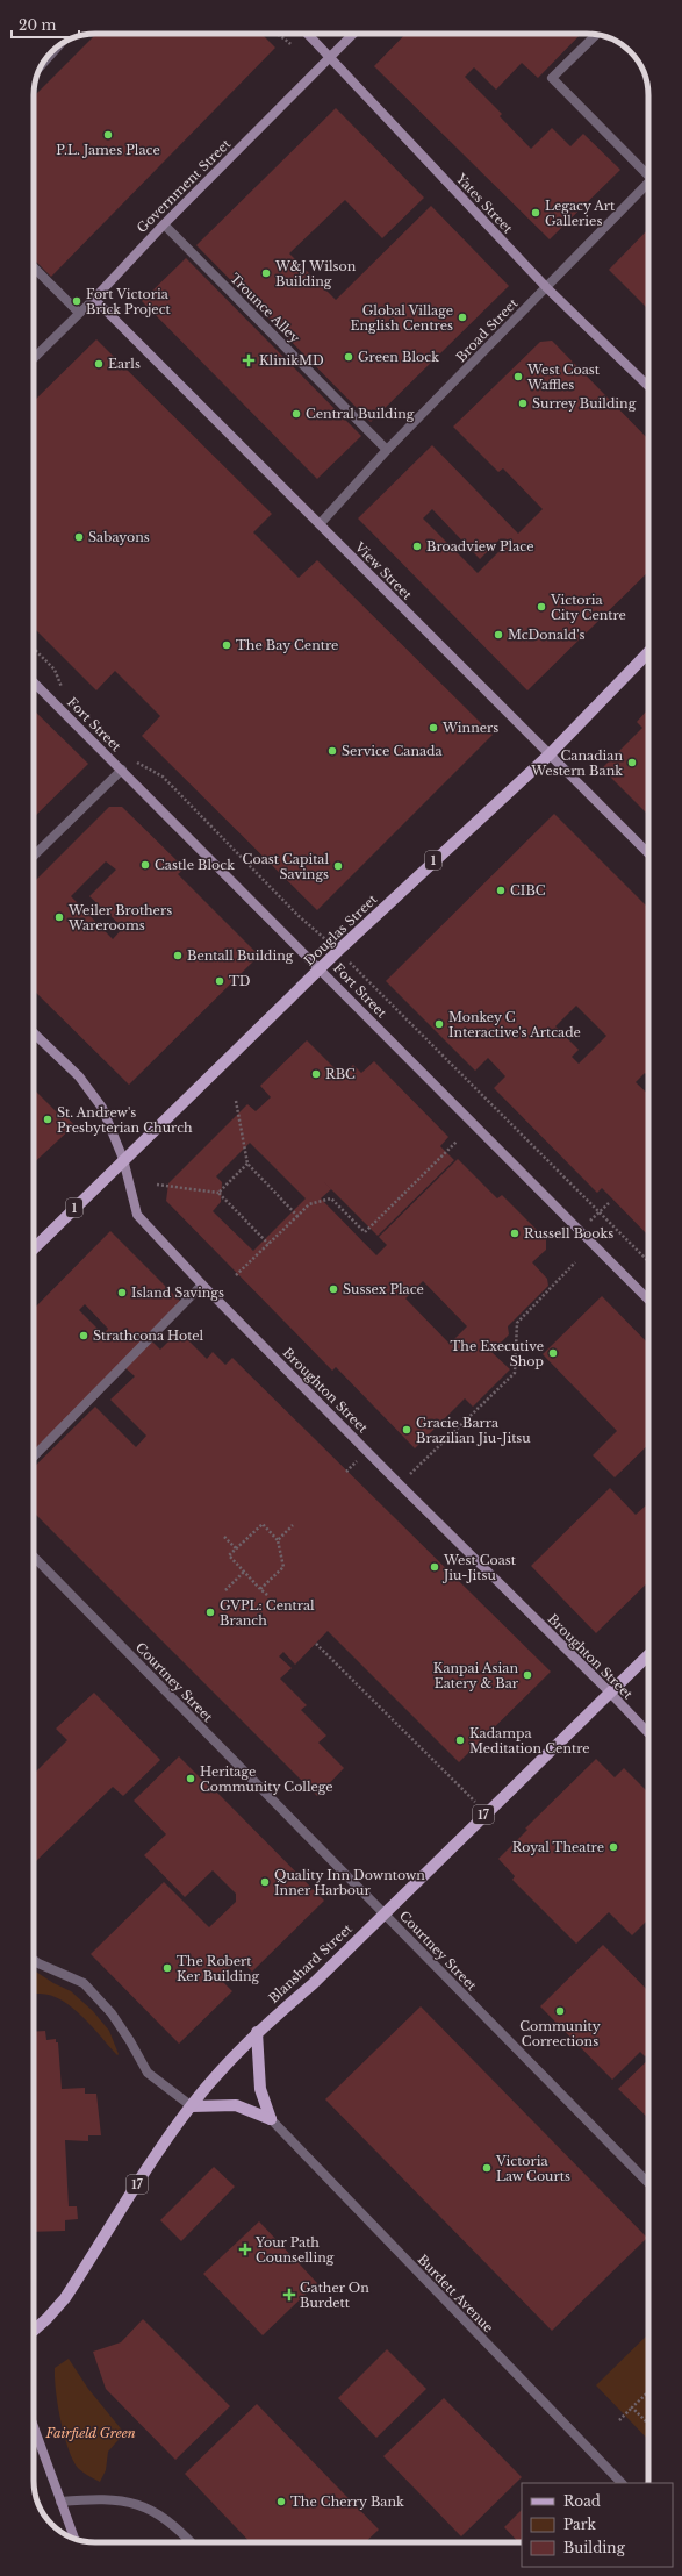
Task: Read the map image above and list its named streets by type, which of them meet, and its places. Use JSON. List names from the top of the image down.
{
  "streets": {
    "main road": [
      "1",
      "Douglas Street",
      "17",
      "Blanshard Street"
    ],
    "street": [
      "Government Street",
      "Yates Street",
      "Trounce Alley",
      "Broad Street",
      "View Street",
      "Fort Street",
      "Broughton Street",
      "Courtney Street",
      "Burdett Avenue"
    ]
  },
  "crossings": [
    ["Government Street", "Yates Street"],
    ["Government Street", "Trounce Alley"],
    ["Government Street", "View Street"],
    ["Yates Street", "Broad Street"],
    ["Trounce Alley", "Broad Street"],
    ["Broad Street", "View Street"],
    ["View Street", "Douglas Street"],
    ["Fort Street", "Douglas Street"],
    ["Douglas Street", "Broughton Street"],
    ["Broughton Street", "Blanshard Street"],
    ["Courtney Street", "Blanshard Street"]
  ],
  "parks": ["Fairfield Green"],
  "places": {
    "other": [
      "P.L. James Place",
      "Legacy Art Galleries",
      "W&J Wilson Building",
      "Fort Victoria Brick Project",
      "Global Village English Centres",
      "Green Block",
      "Earls",
      "West Coast Waffles",
      "Surrey Building",
      "Central Building",
      "Sabayons",
      "Broadview Place",
      "Victoria City Centre",
      "McDonald's",
      "The Bay Centre",
      "Winners",
      "Service Canada",
      "Canadian Western Bank",
      "Castle Block",
      "Coast Capital Savings",
      "CIBC",
      "Weiler Brothers Warerooms",
      "Bentall Building",
      "TD",
      "Monkey C Interactive's Artcade",
      "RBC",
      "St. Andrew's Presbyterian Church",
      "Russell Books",
      "Sussex Place",
      "Island Savings",
      "Strathcona Hotel",
      "The Executive Shop",
      "Gracie Barra Brazilian Jiu-Jitsu",
      "West Coast Jiu-Jitsu",
      "GVPL: Central Branch",
      "Kanpai Asian Eatery & Bar",
      "Kadampa Meditation Centre",
      "Heritage Community College",
      "Royal Theatre",
      "Quality Inn Downtown Inner Harbour",
      "The Robert Ker Building",
      "Community Corrections",
      "Victoria Law Courts",
      "The Cherry Bank"
    ],
    "health": ["KlinikMD", "Your Path Counselling", "Gather On Burdett"]
  },
  "legend": ["Road", "Park", "Building"],
  "scale_bar": "20 m"
}
